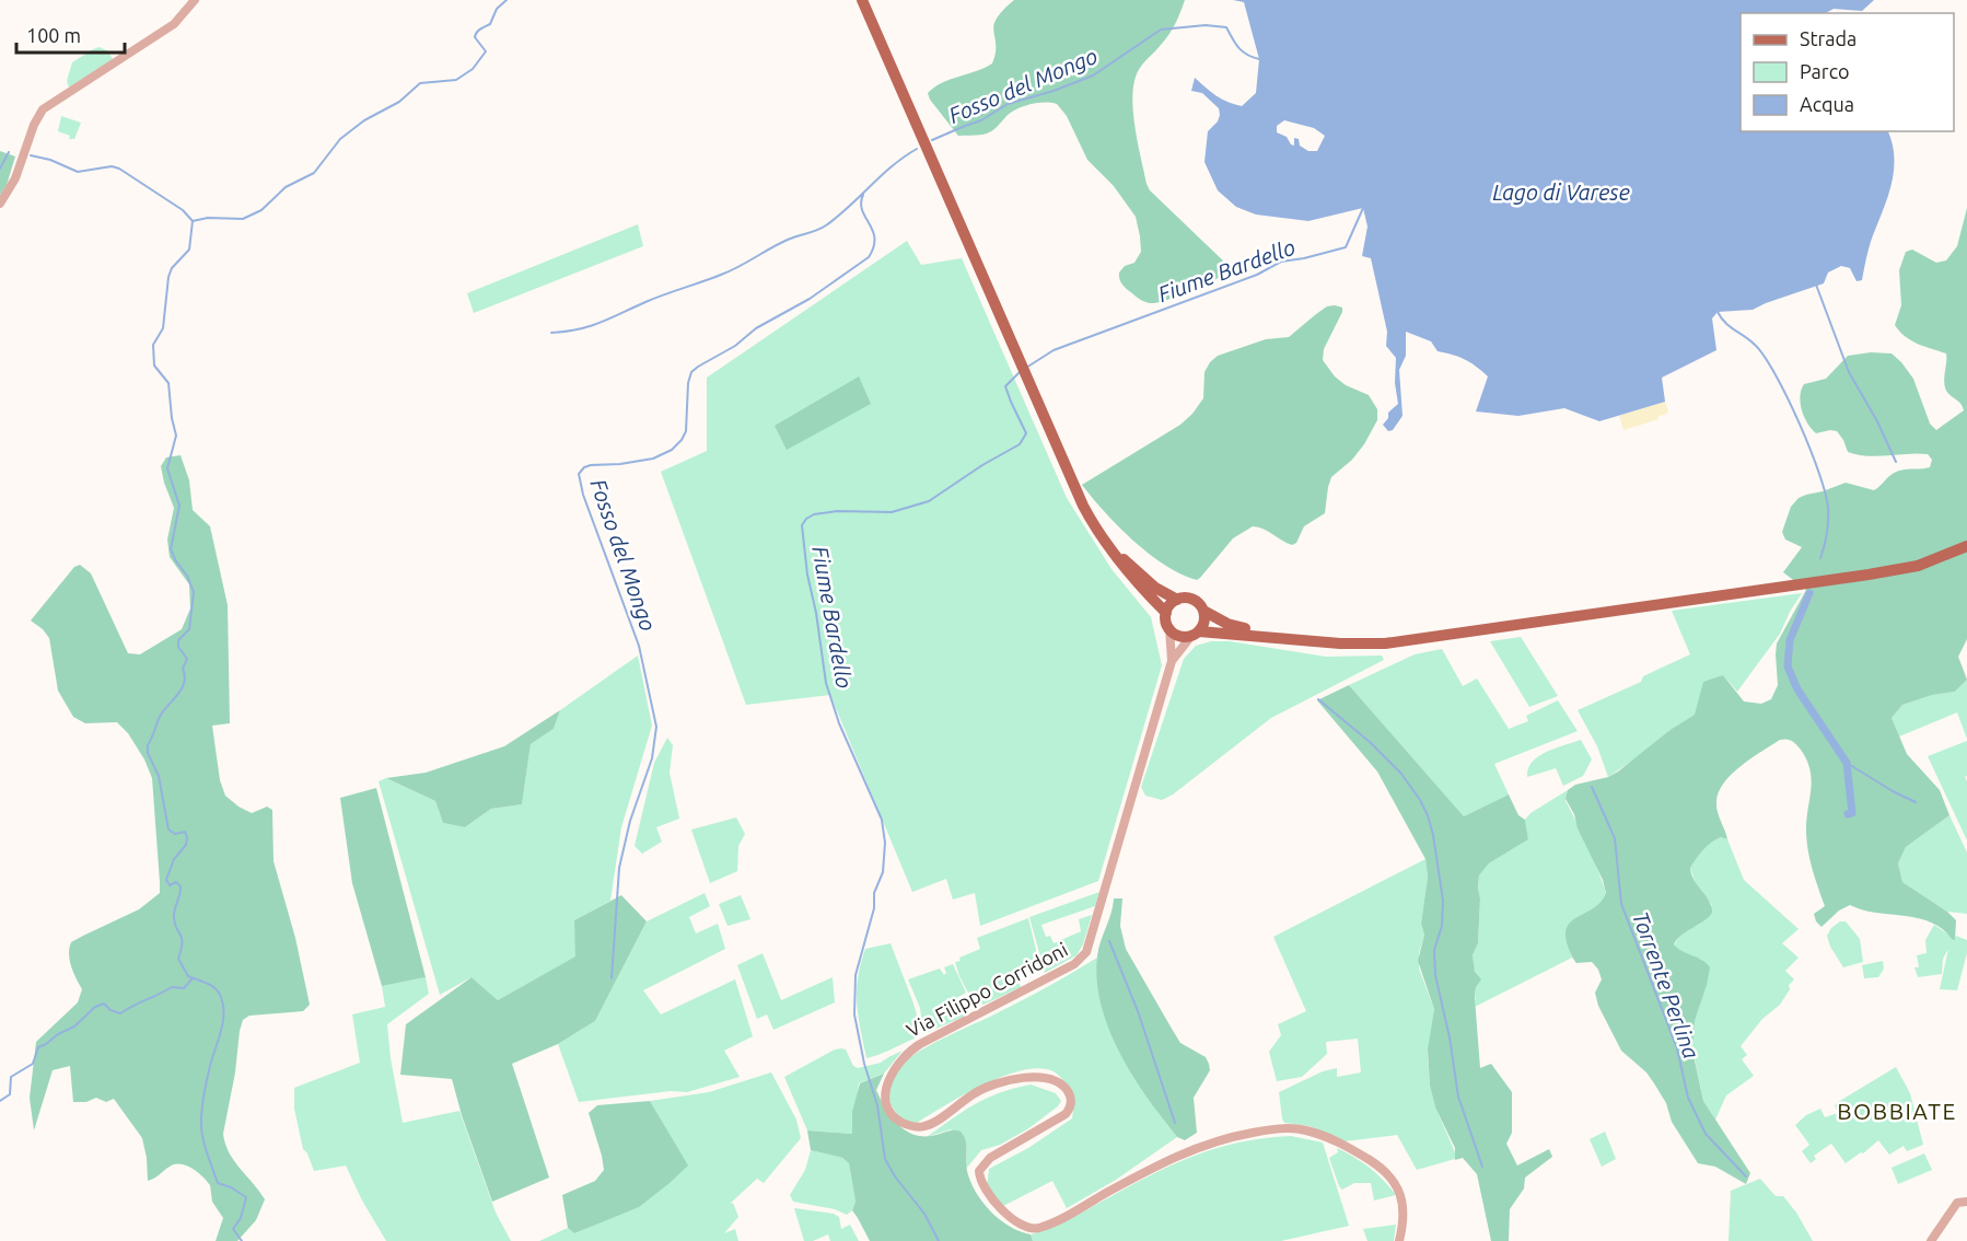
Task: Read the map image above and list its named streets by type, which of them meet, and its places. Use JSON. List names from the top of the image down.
{
  "streets": {
    "street": ["Via Filippo Corridoni"]
  },
  "districts": ["BOBBIATE"],
  "water": [
    "Fosso del Mongo",
    "Lago di Varese",
    "Fiume Bardello",
    "Torrente Perlina"
  ],
  "legend": ["Strada", "Parco", "Acqua"],
  "scale_bar": "100 m"
}
